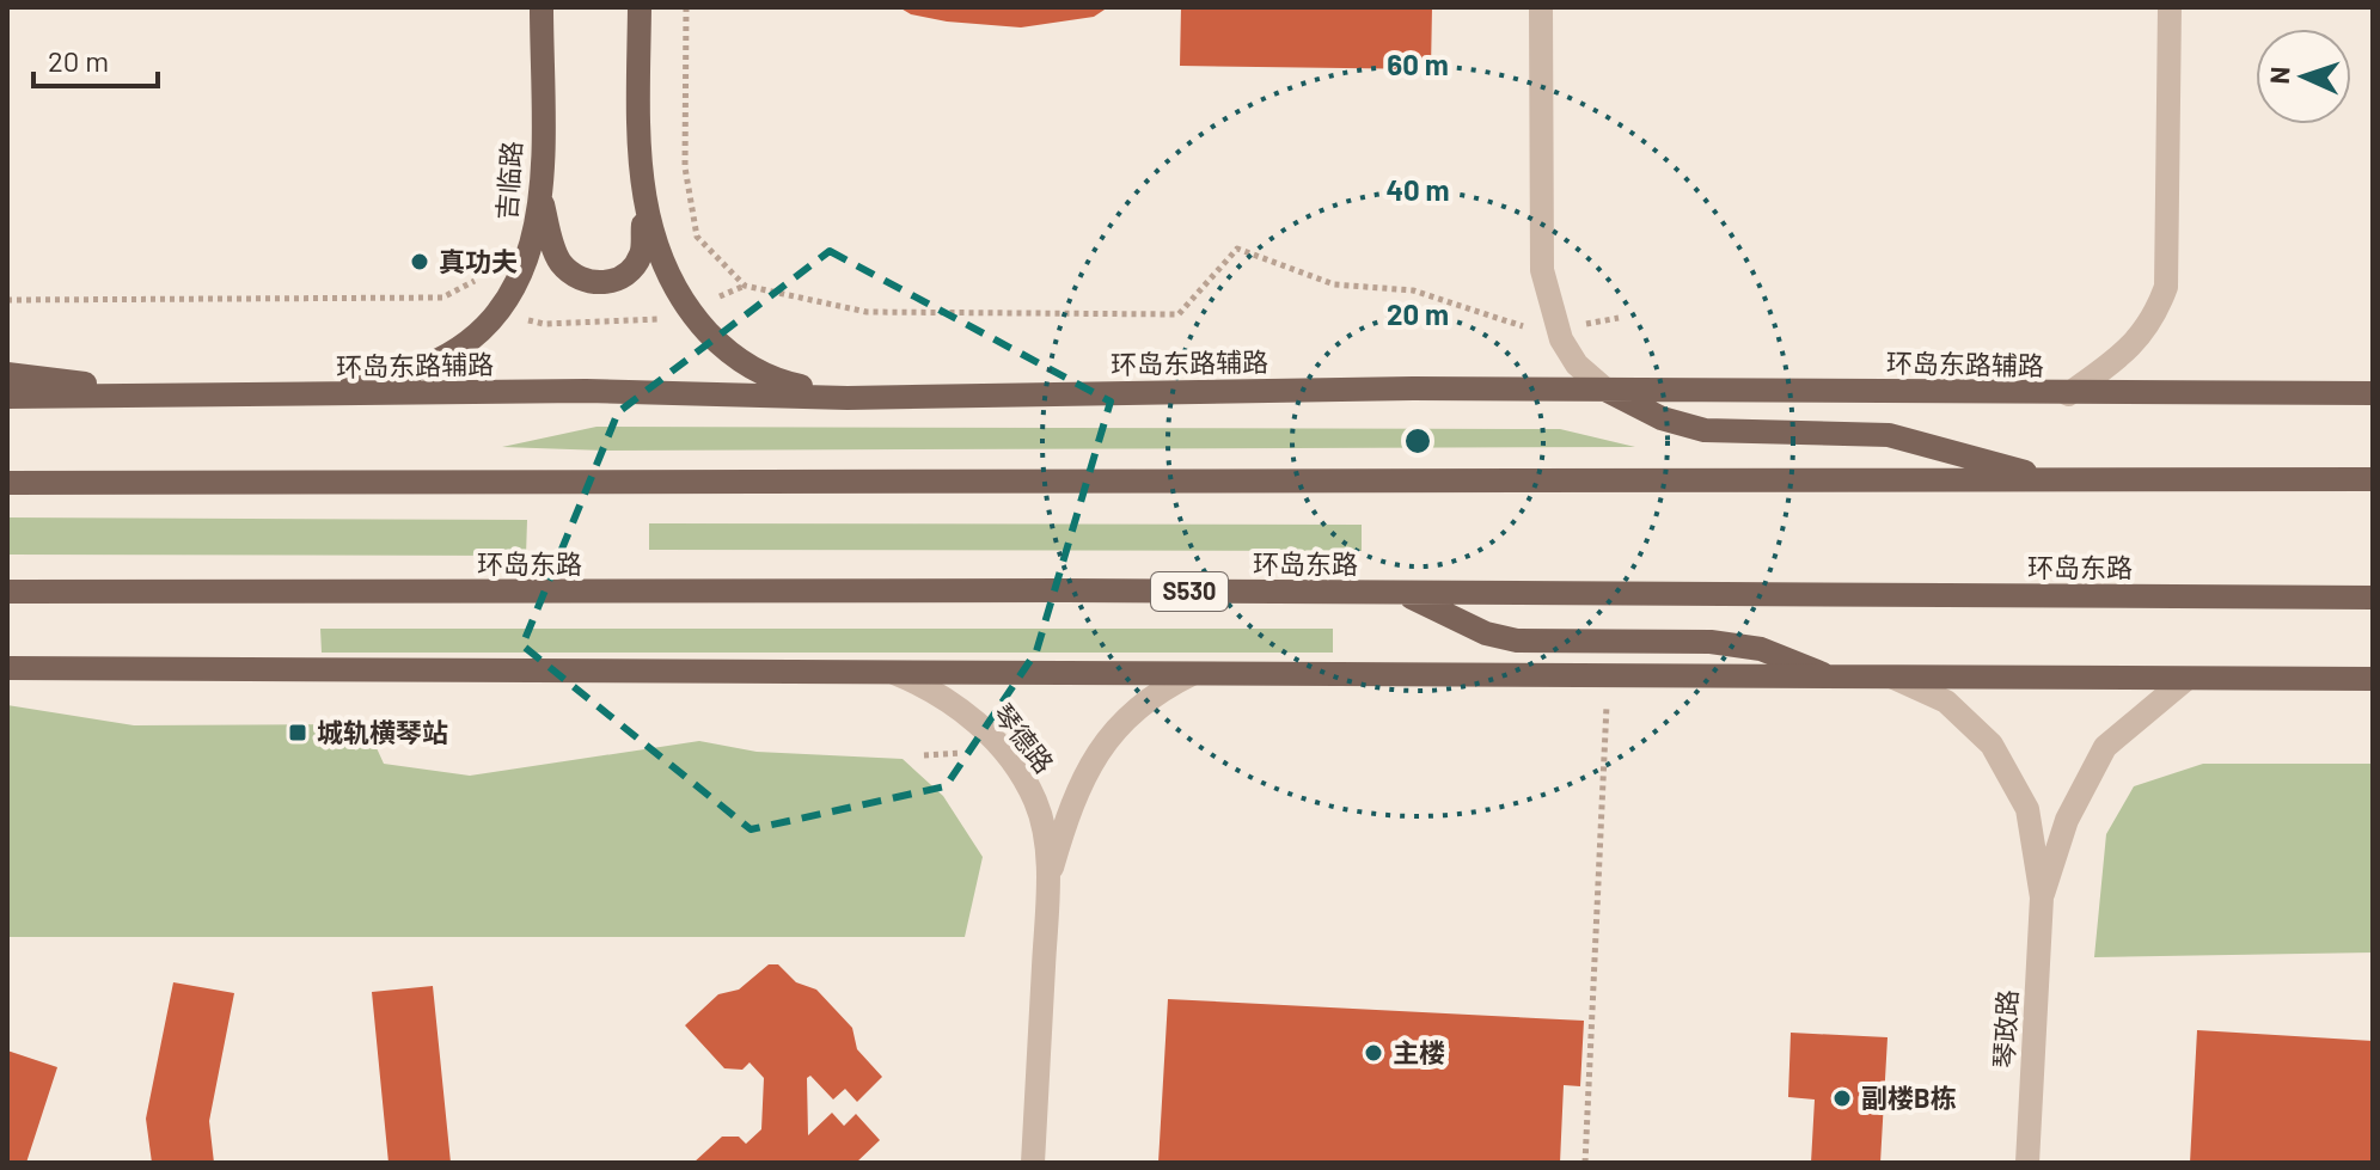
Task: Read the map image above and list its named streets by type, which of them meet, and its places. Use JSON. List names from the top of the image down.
{
  "streets": {
    "main road": [
      "吉临路",
      "环岛东路辅路",
      "环岛东路",
      "S530"
    ],
    "street": ["琴德路", "琴政路"]
  },
  "crossings": [
    ["吉临路", "环岛东路辅路"]
  ],
  "places": {
    "other": ["真功夫", "主楼", "副楼B栋"],
    "transit": ["城轨横琴站"]
  },
  "scale_bar": "20 m",
  "north": "left",
  "rings": ["60 m", "40 m", "20 m"]
}
